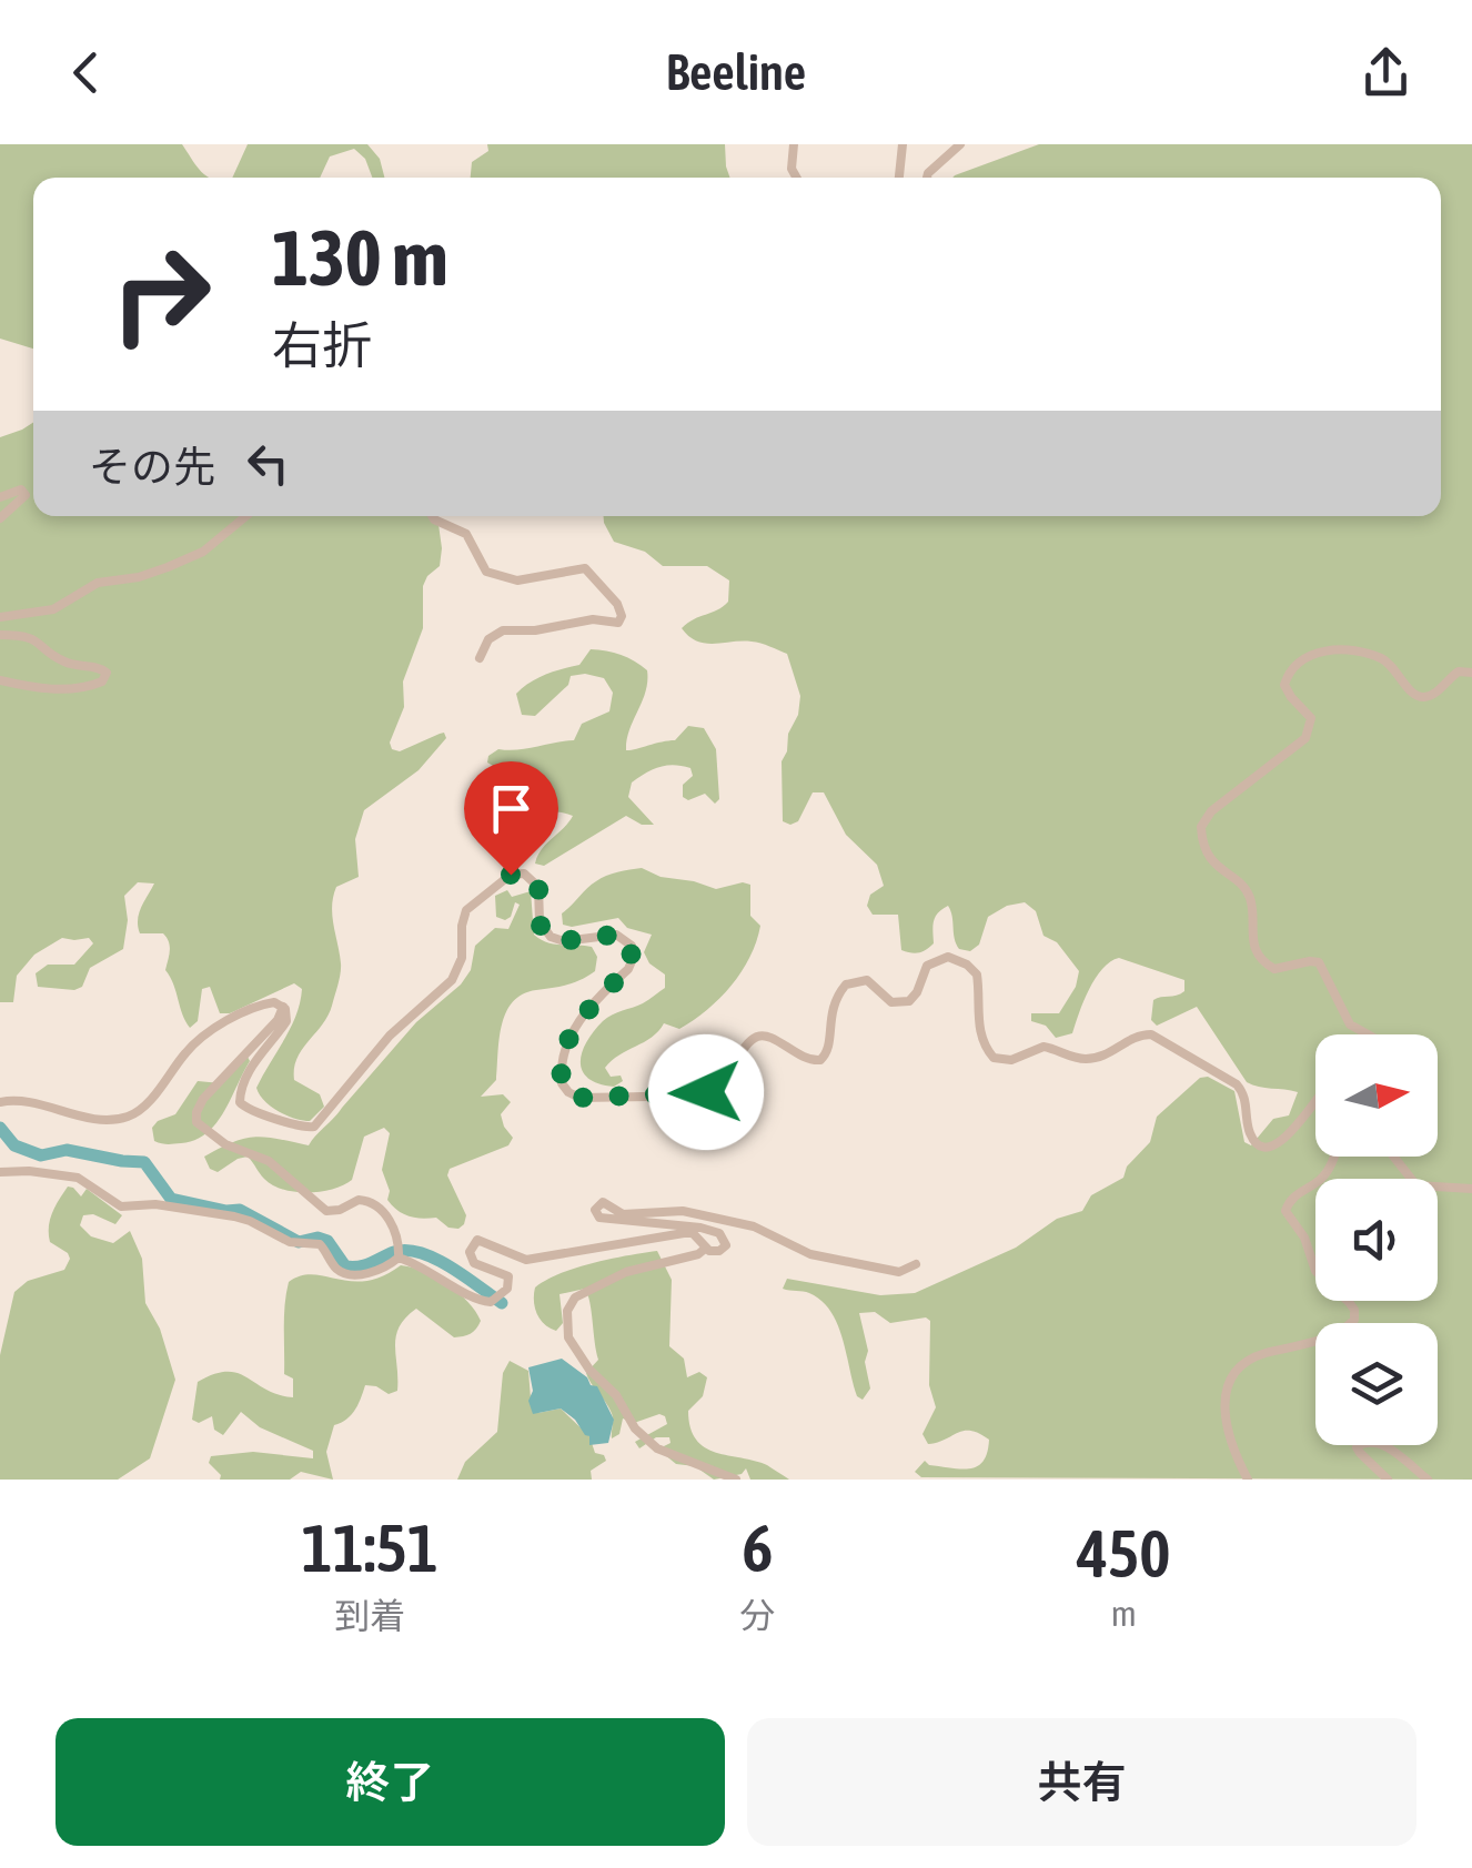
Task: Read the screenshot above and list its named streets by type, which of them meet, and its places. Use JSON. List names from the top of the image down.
{
  "north": "right",
  "page": {
    "header": "Beeline",
    "turn": ["130 m", "右折"],
    "then": "その先",
    "eta": [
      "11:51",
      "到着",
      "6",
      "分",
      "450",
      "m"
    ],
    "buttons": ["終了", "共有"]
  }
}
